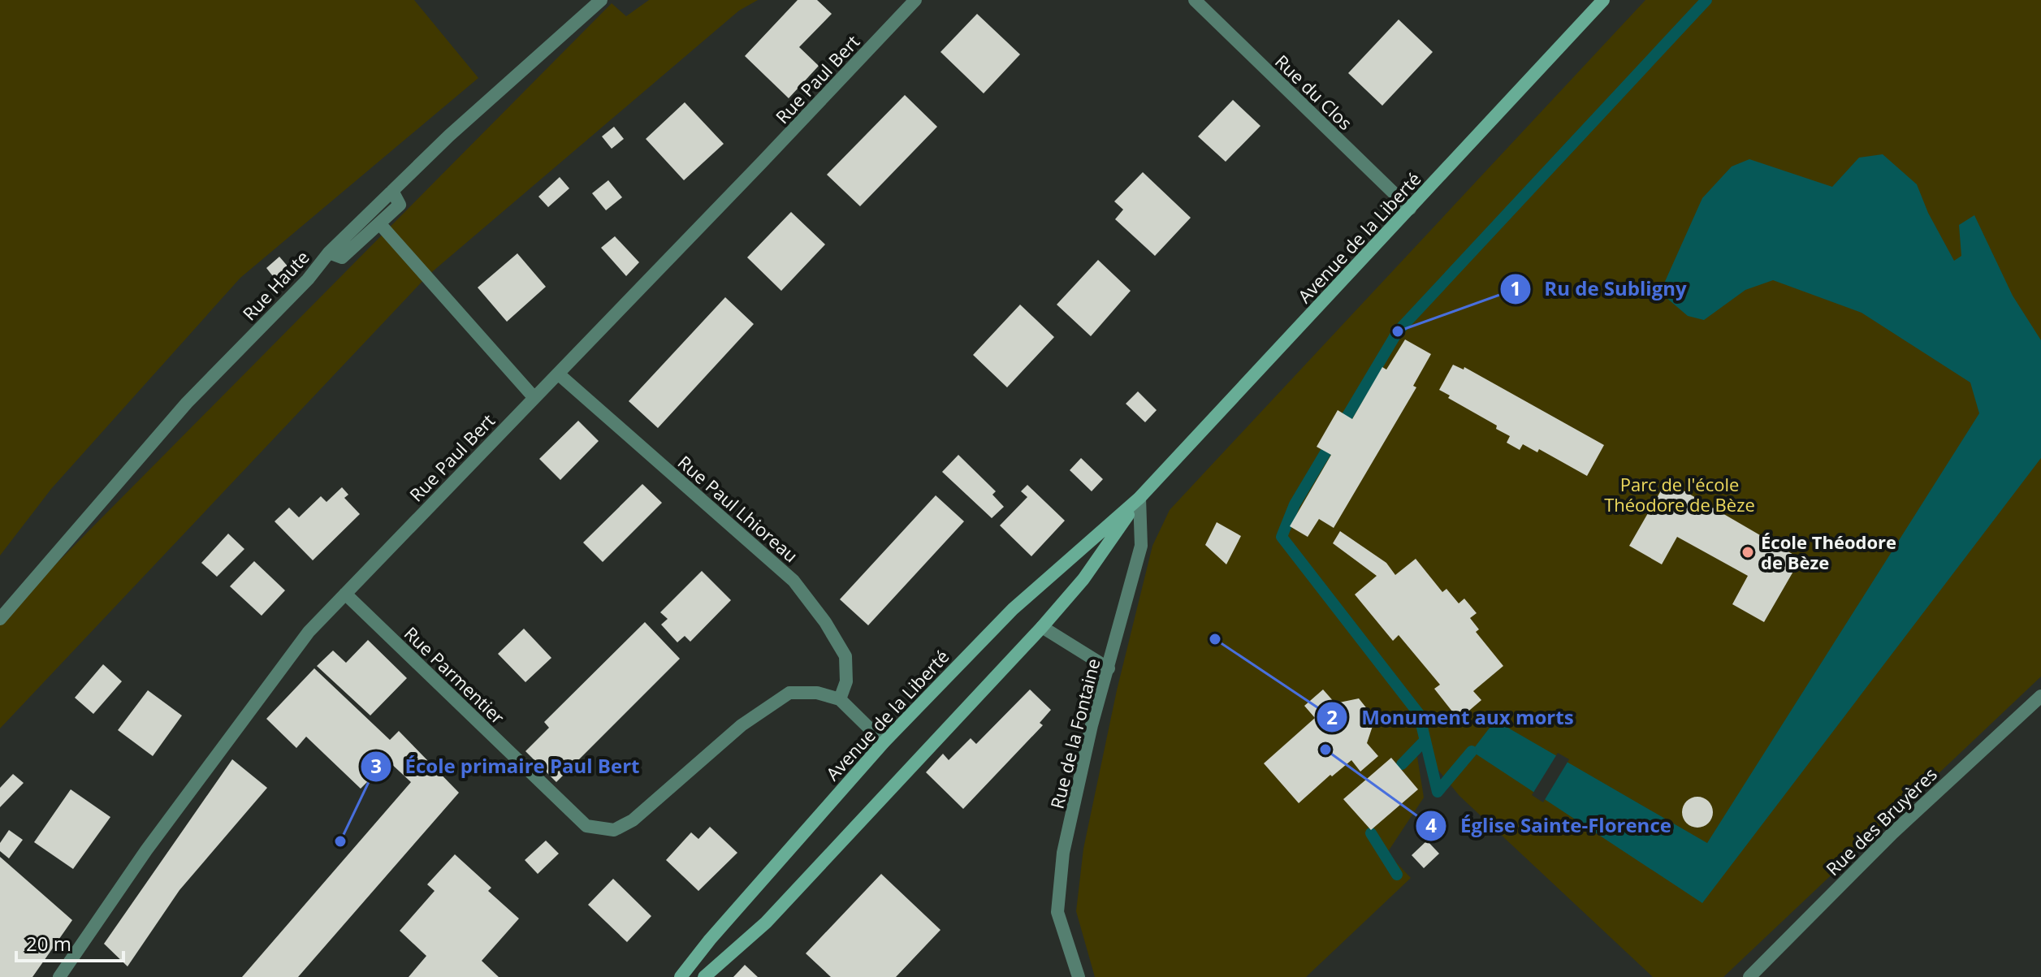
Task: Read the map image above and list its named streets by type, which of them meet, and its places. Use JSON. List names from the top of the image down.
{
  "streets": {
    "main road": ["Avenue de la Liberté"],
    "street": [
      "Rue Paul Bert",
      "Rue du Clos",
      "Rue Haute",
      "Rue Paul Lhioreau",
      "Rue Parmentier",
      "Rue de la Fontaine",
      "Rue des Bruyères"
    ]
  },
  "crossings": [
    ["Rue Paul Bert", "Rue Paul Lhioreau"],
    ["Rue Paul Bert", "Rue Parmentier"],
    ["Rue du Clos", "Avenue de la Liberté"],
    ["Avenue de la Liberté", "Rue de la Fontaine"],
    ["Rue Paul Lhioreau", "Rue Parmentier"]
  ],
  "parks": ["Parc de l'école Théodore de Bèze"],
  "places": [
    "Ru de Subligny",
    "École Théodore de Bèze",
    "Monument aux morts",
    "Église Sainte-Florence",
    "École primaire Paul Bert"
  ],
  "scale_bar": "20 m"
}
